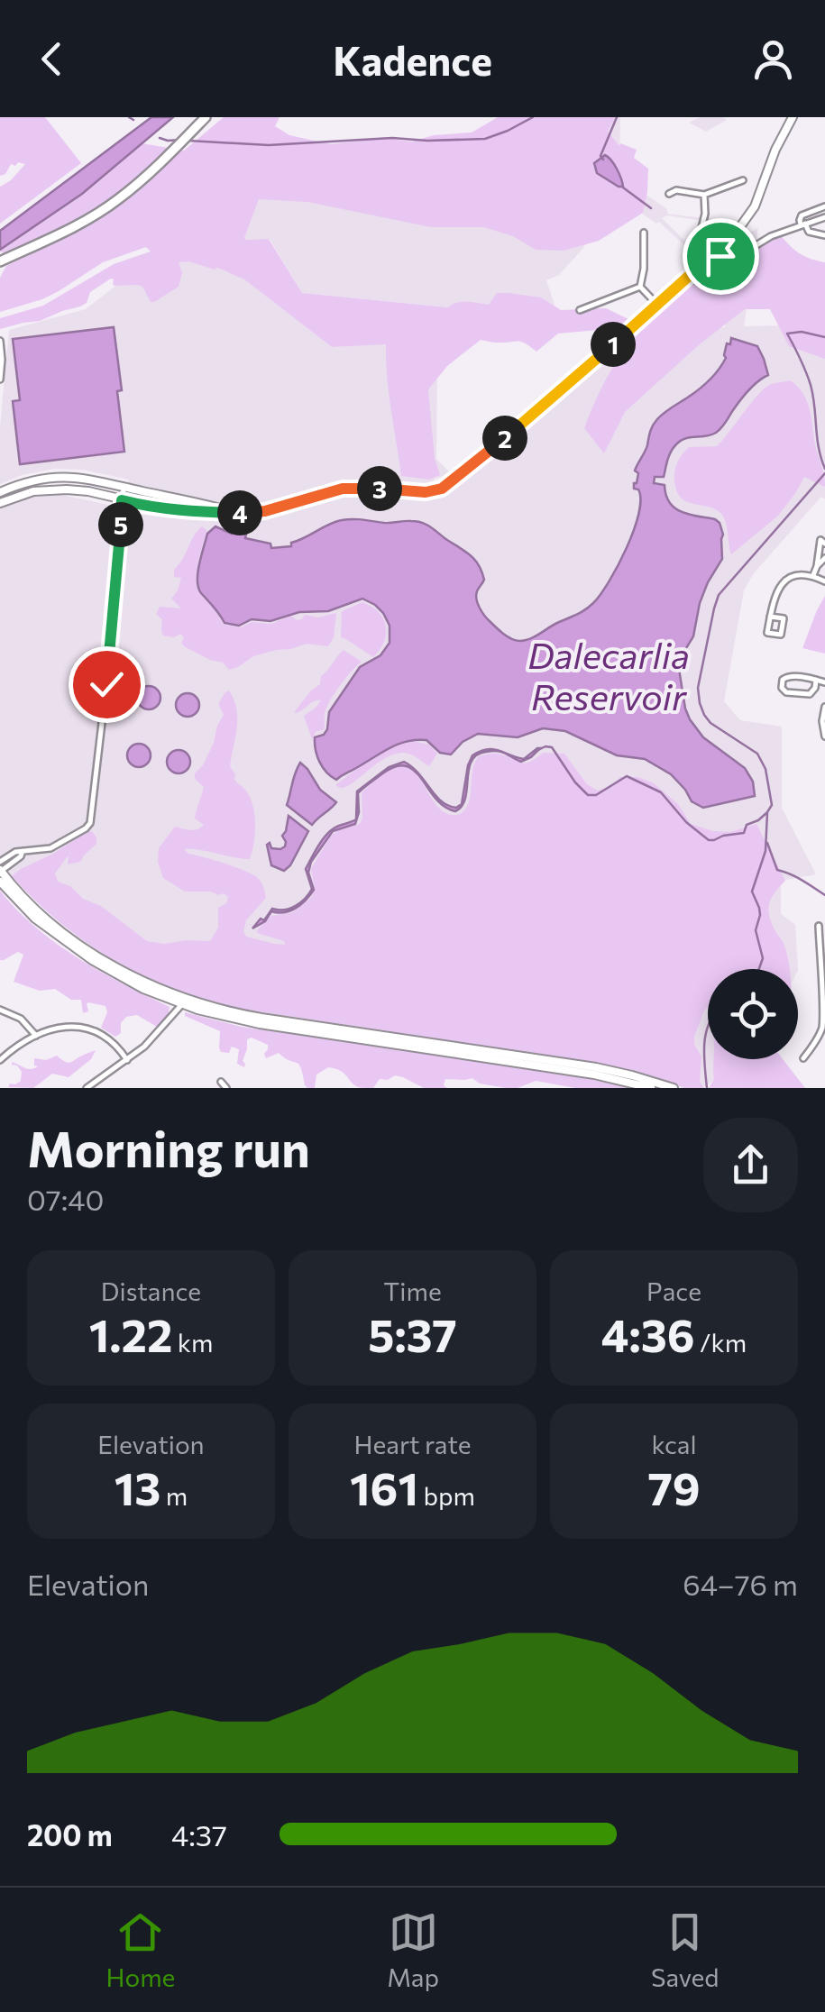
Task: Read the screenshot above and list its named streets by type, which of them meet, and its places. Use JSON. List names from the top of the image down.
{
  "water": ["Dalecarlia Reservoir"],
  "page": {
    "header": "Kadence",
    "pins": [
      "1",
      "2",
      "3",
      "4",
      "5"
    ],
    "heading": ["Morning run", "07:40"],
    "stats": [
      ["Distance", "1.22 km"],
      ["Time", "5:37"],
      ["Pace", "4:36 /km"],
      ["Elevation", "13 m"],
      ["Heart rate", "161 bpm"],
      ["kcal", "79"]
    ],
    "chart": ["Elevation", "64–76 m"],
    "list": [
      {
        "name": "200 m",
        "note": "4:37"
      }
    ],
    "tabs": ["Home", "Map", "Saved"]
  }
}
